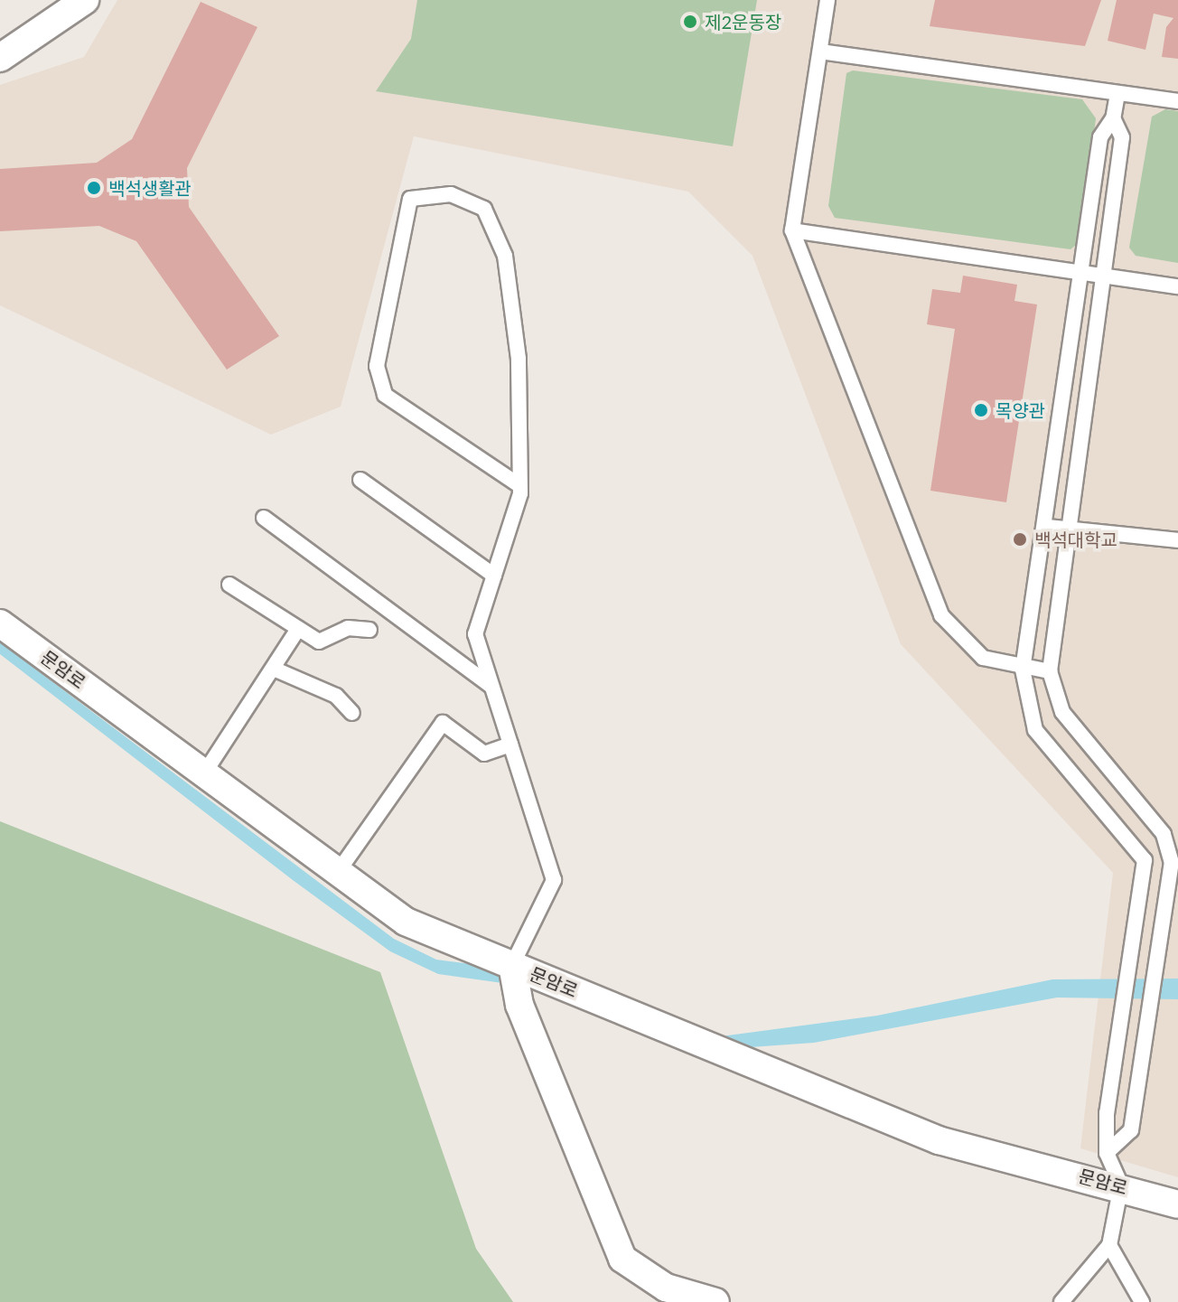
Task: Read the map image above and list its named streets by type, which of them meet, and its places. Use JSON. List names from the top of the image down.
{
  "streets": {
    "street": ["문암로"]
  },
  "places": [
    "제2운동장",
    "백석생활관",
    "목양관",
    "백석대학교"
  ]
}
